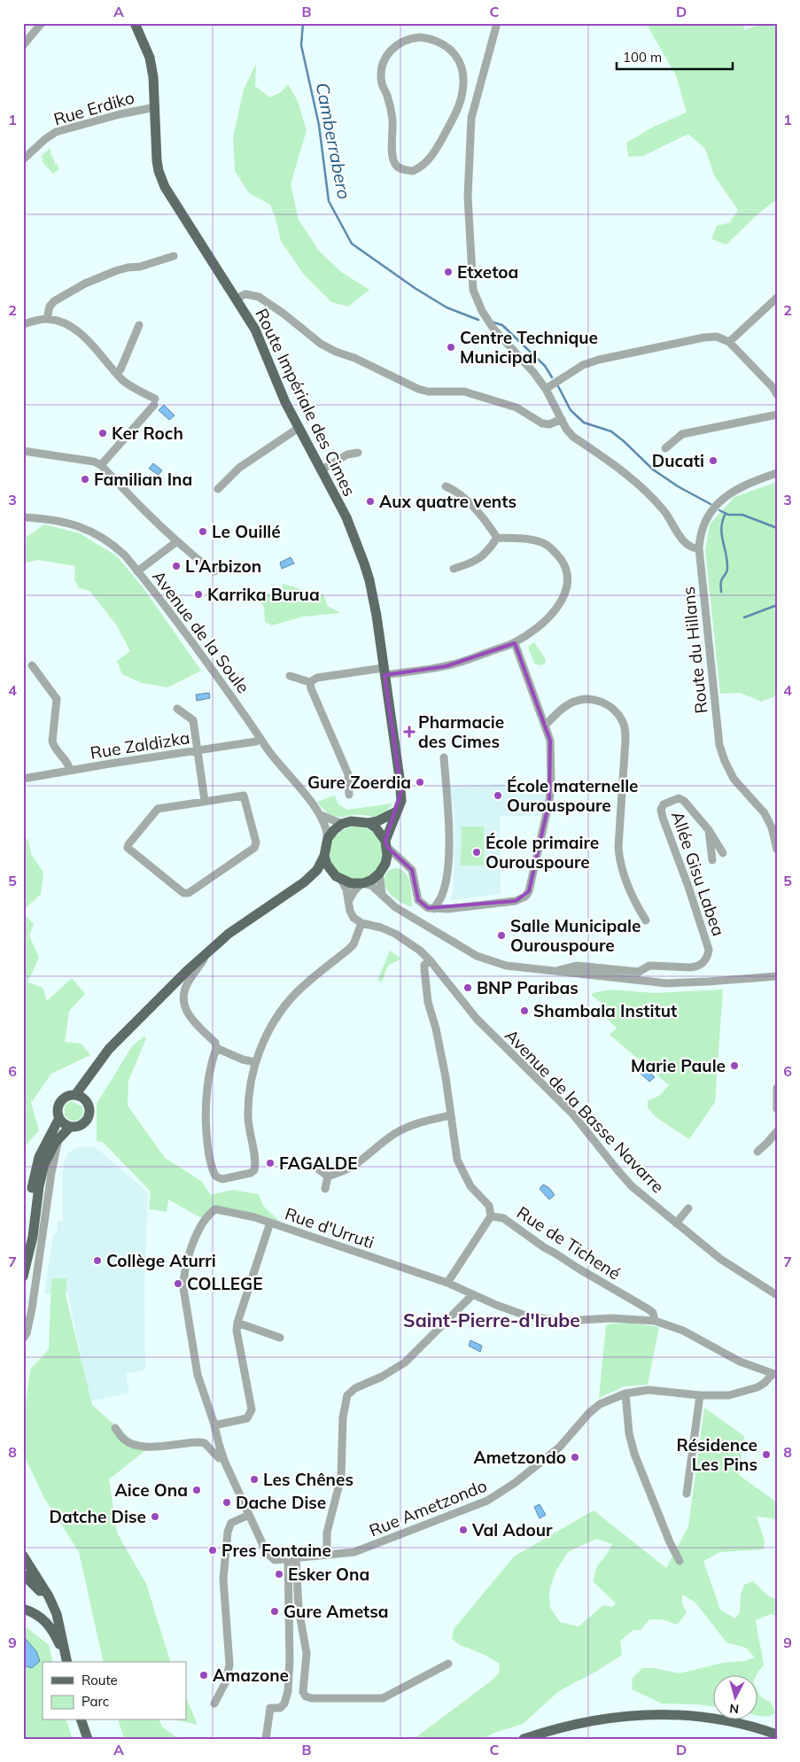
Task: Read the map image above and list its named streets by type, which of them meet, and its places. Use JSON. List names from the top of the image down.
{
  "streets": {
    "main road": ["Route Impériale des Cimes"],
    "street": [
      "Rue Erdiko",
      "Avenue de la Soule",
      "Route du Hillans",
      "Rue Zaldizka",
      "Allée Gisu Labea",
      "Avenue de la Basse Navarre",
      "Rue d'Urruti",
      "Rue de Tichené",
      "Rue Ametzondo"
    ]
  },
  "crossings": [
    ["Rue Erdiko", "Route Impériale des Cimes"],
    ["Route Impériale des Cimes", "Avenue de la Soule"],
    ["Avenue de la Soule", "Rue Zaldizka"],
    ["Avenue de la Basse Navarre", "Rue de Tichené"],
    ["Rue d'Urruti", "Rue de Tichené"],
    ["Rue d'Urruti", "Rue Ametzondo"]
  ],
  "districts": ["Saint-Pierre-d'Irube"],
  "water": ["Camberrabero"],
  "places": {
    "other": [
      "Etxetoa",
      "Centre Technique Municipal",
      "Ker Roch",
      "Ducati",
      "Familian Ina",
      "Aux quatre vents",
      "Le Ouillé",
      "L'Arbizon",
      "Karrika Burua",
      "Gure Zoerdia",
      "École maternelle Ourouspoure",
      "École primaire Ourouspoure",
      "Salle Municipale Ourouspoure",
      "BNP Paribas",
      "Shambala Institut",
      "Marie Paule",
      "FAGALDE",
      "Collège Aturri",
      "COLLEGE",
      "Résidence Les Pins",
      "Ametzondo",
      "Les Chênes",
      "Aice Ona",
      "Dache Dise",
      "Datche Dise",
      "Val Adour",
      "Pres Fontaine",
      "Esker Ona",
      "Gure Ametsa",
      "Amazone"
    ],
    "health": ["Pharmacie des Cimes"]
  },
  "legend": ["Route", "Parc"],
  "scale_bar": "100 m",
  "north": "bottom",
  "grid": {
    "columns": [
      "A",
      "B",
      "C",
      "D"
    ],
    "rows": [
      "1",
      "2",
      "3",
      "4",
      "5",
      "6",
      "7",
      "8",
      "9"
    ]
  }
}
